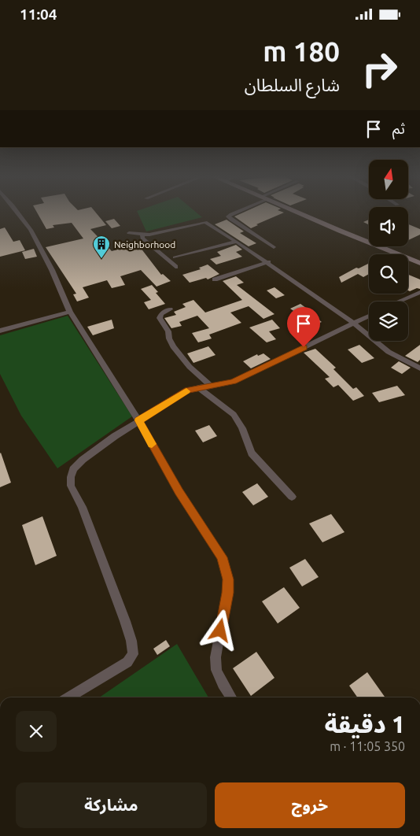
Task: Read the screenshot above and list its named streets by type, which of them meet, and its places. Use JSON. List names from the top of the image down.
{
  "places": {
    "building": ["Neighborhood"]
  },
  "north": "top",
  "page": {
    "status": "11:04",
    "turn": ["180 m", "شارع السلطان"],
    "then": "ثم",
    "heading": ["1 دقيقة", "350 m · 11:05"],
    "buttons": ["خروج", "مشاركة"]
  }
}
